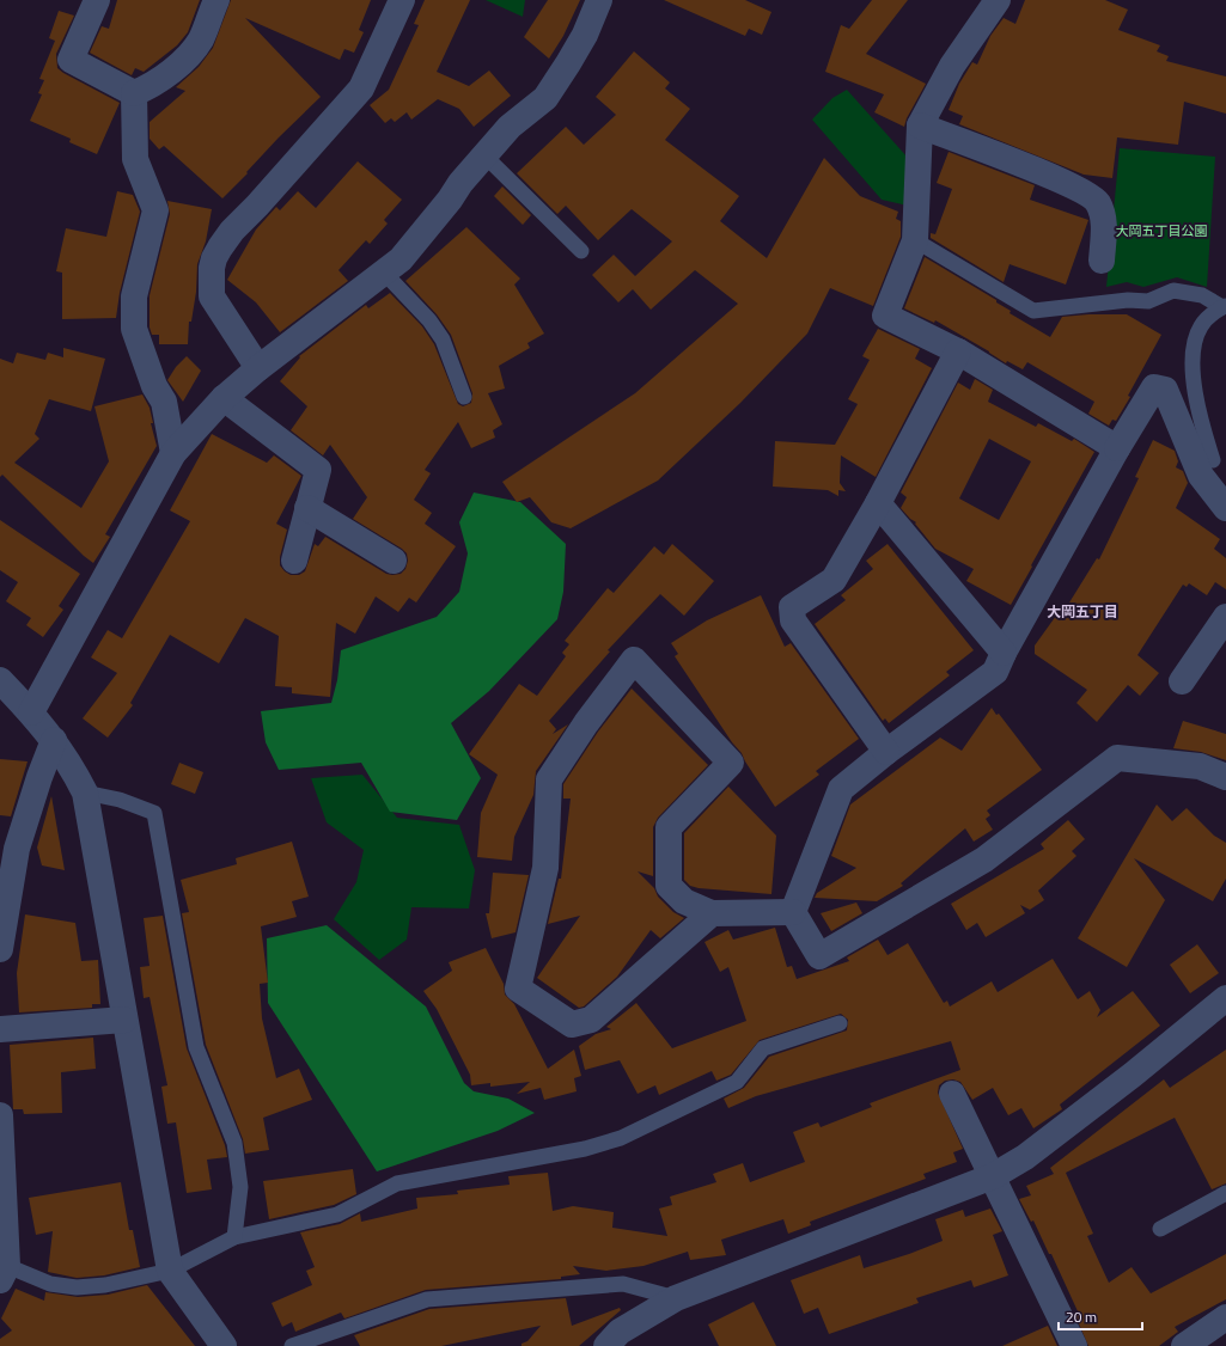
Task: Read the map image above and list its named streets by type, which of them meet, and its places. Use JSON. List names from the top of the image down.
{
  "districts": ["大岡五丁目"],
  "parks": ["大岡五丁目公園"],
  "scale_bar": "20 m"
}
